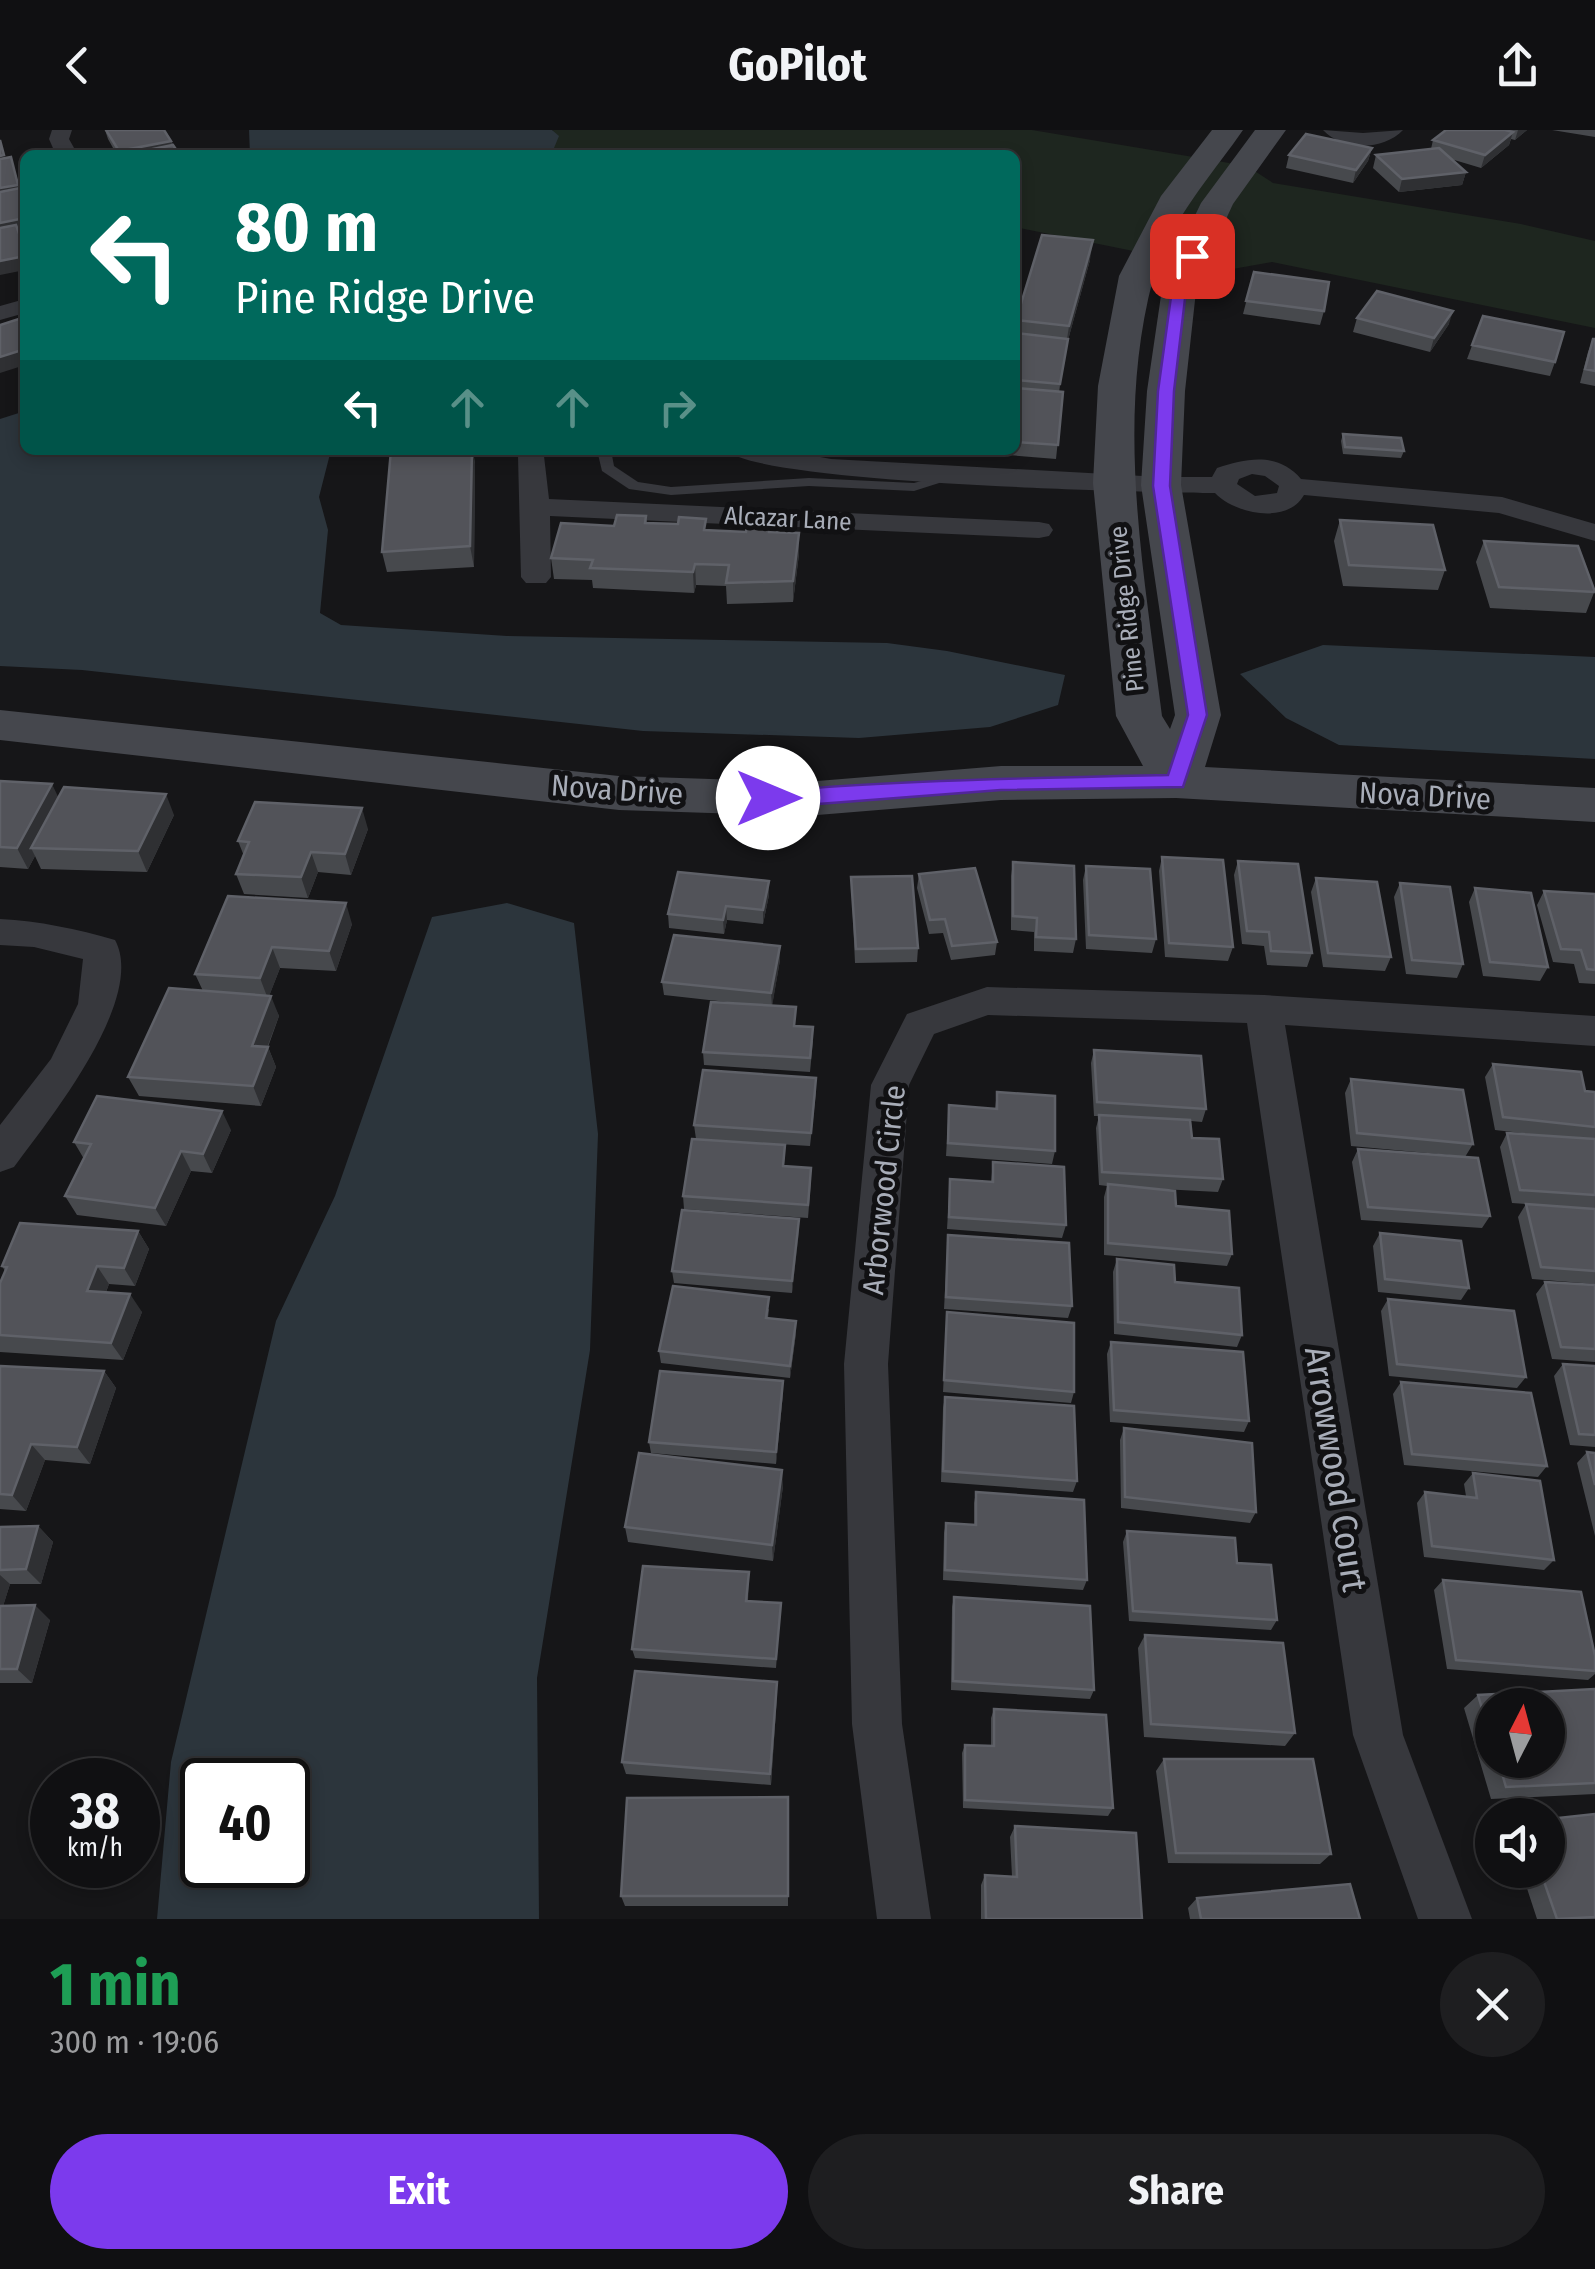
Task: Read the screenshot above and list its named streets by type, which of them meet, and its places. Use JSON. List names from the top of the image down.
{
  "streets": {
    "street": [
      "Alcazar Lane",
      "Pine Ridge Drive",
      "Nova Drive",
      "Arborwood Circle",
      "Arrowwood Court"
    ]
  },
  "crossings": [
    ["Pine Ridge Drive", "Nova Drive"],
    ["Arborwood Circle", "Arrowwood Court"]
  ],
  "north": "top",
  "page": {
    "header": "GoPilot",
    "turn": ["80 m", "Pine Ridge Drive"],
    "speed": "38 km/h",
    "limit": "40",
    "heading": ["1 min", "300 m · 19:06"],
    "buttons": ["Exit", "Share"]
  }
}
